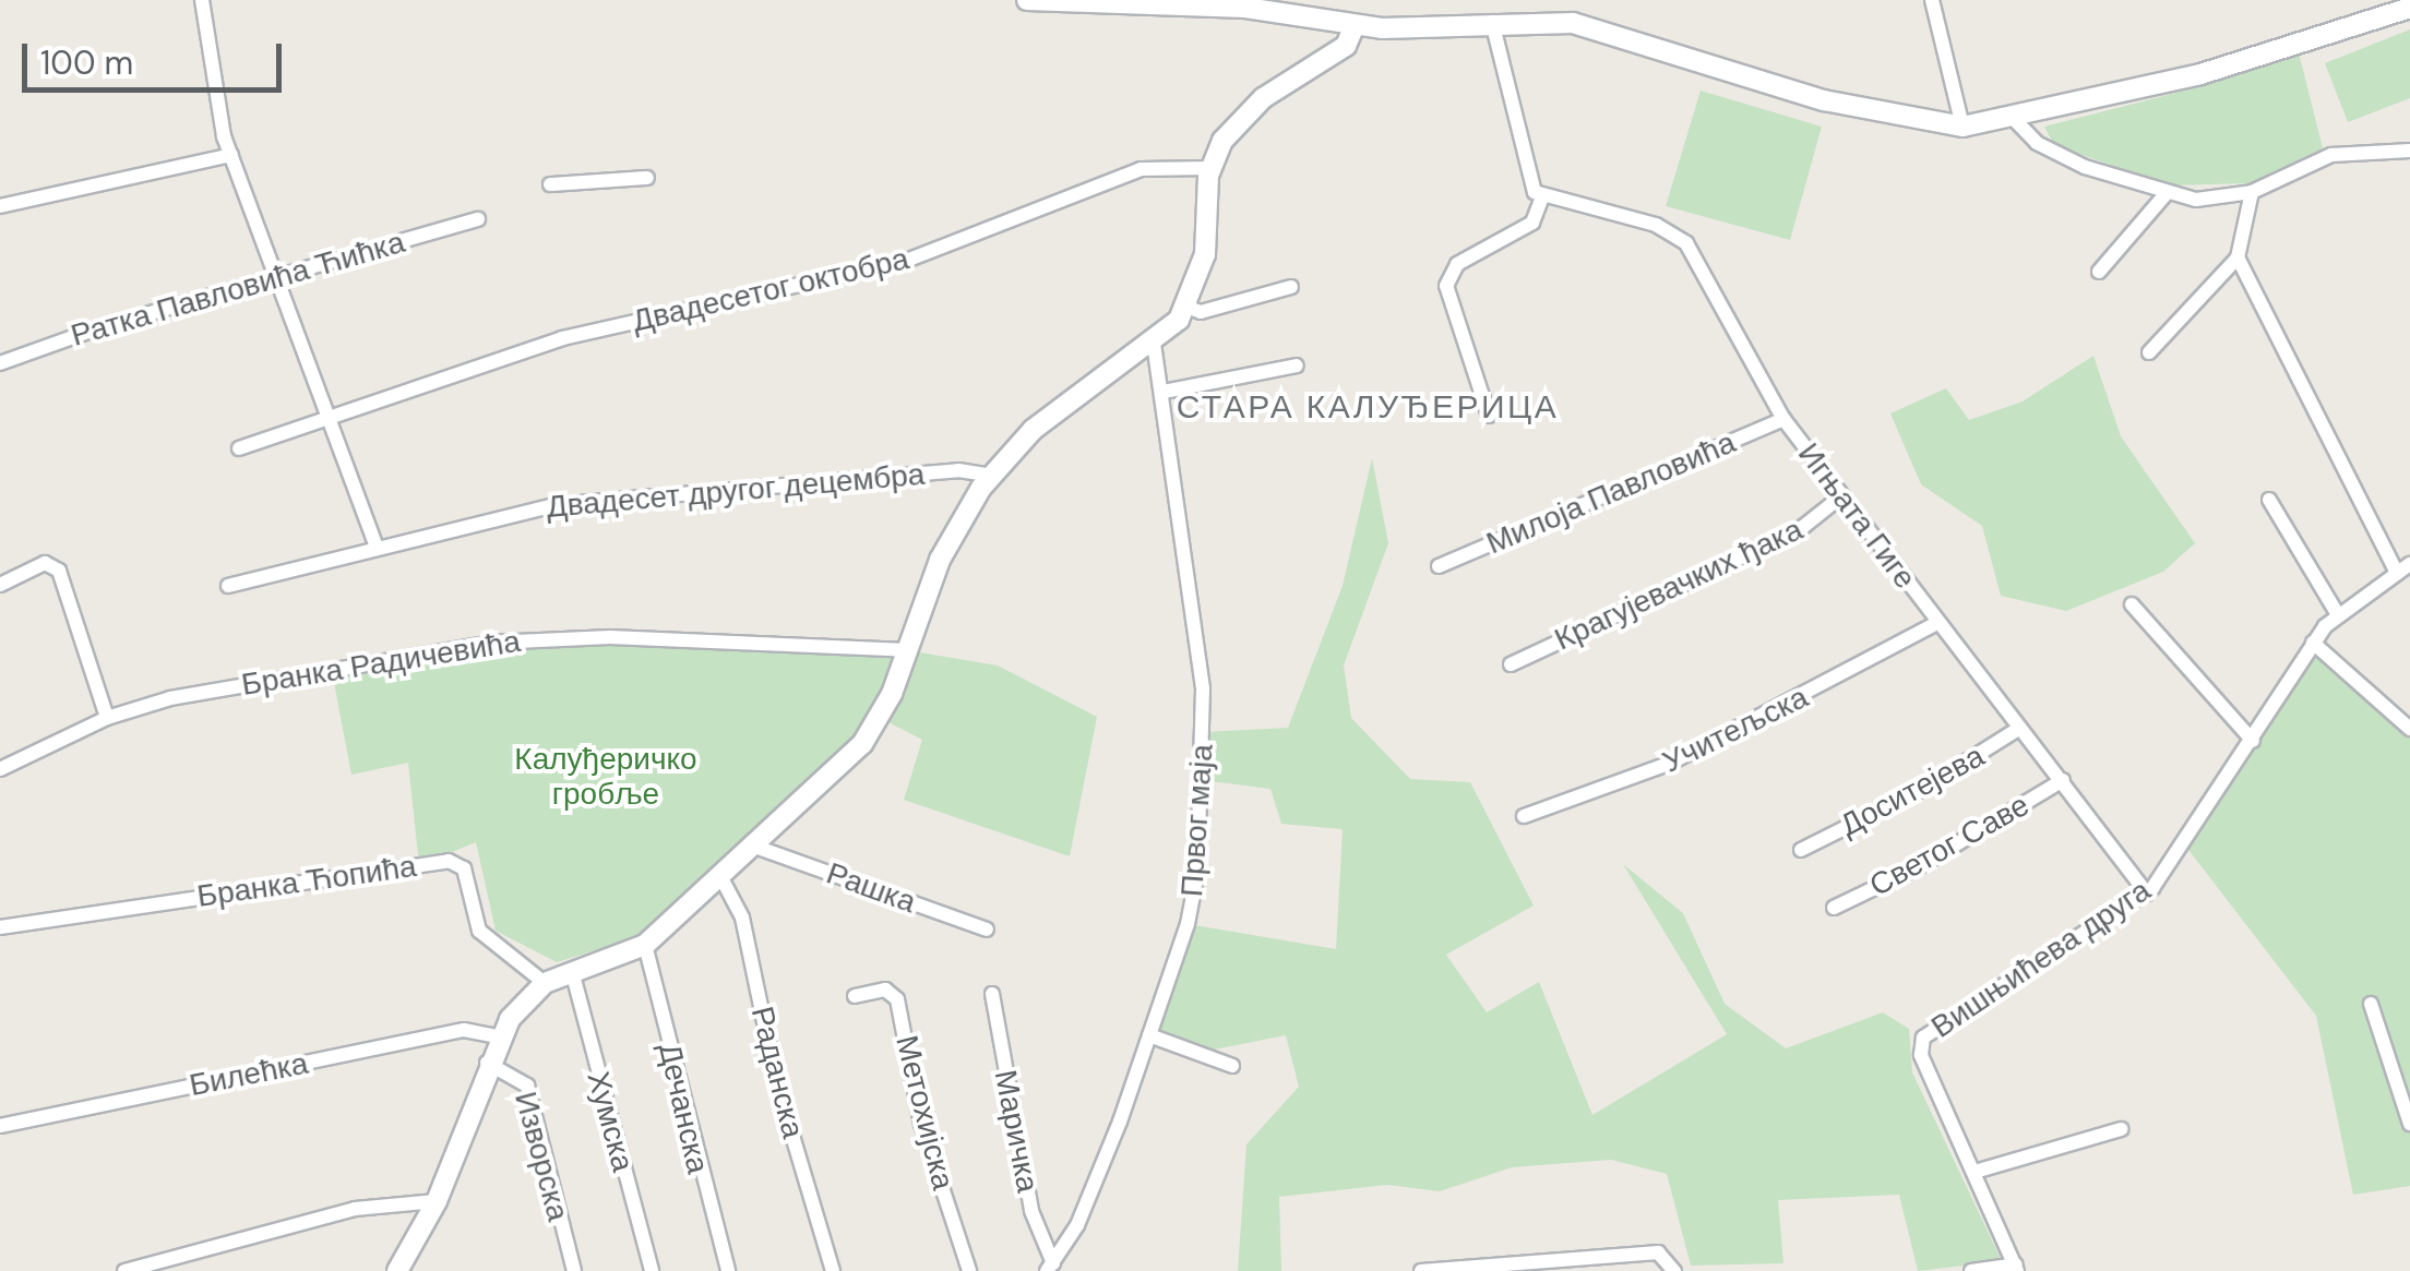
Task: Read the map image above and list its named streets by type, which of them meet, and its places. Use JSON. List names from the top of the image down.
{
  "streets": {
    "street": [
      "Ратка Павловића Ћићка",
      "Двадесетог октобра",
      "Двадесет другог децембра",
      "Милоја Павловића",
      "Игњата Гиге",
      "Крагујевачких ђака",
      "Бранка Радичевића",
      "Учитељска",
      "Доситејева",
      "Првог маја",
      "Светог Саве",
      "Бранка Ћопића",
      "Рашка",
      "Вишњићева друга",
      "Раданска",
      "Билећка",
      "Дечанска",
      "Метохијска",
      "Хумска",
      "Маричка",
      "Изворска"
    ]
  },
  "crossings": [
    ["Милоја Павловића", "Игњата Гиге"],
    ["Игњата Гиге", "Крагујевачких ђака"],
    ["Игњата Гиге", "Учитељска"],
    ["Игњата Гиге", "Доситејева"],
    ["Игњата Гиге", "Светог Саве"],
    ["Игњата Гиге", "Вишњићева друга"],
    ["Првог маја", "Маричка"]
  ],
  "districts": ["СТАРА КАЛУЂЕРИЦА"],
  "parks": ["Калуђеричко гробље"],
  "scale_bar": "100 m"
}
